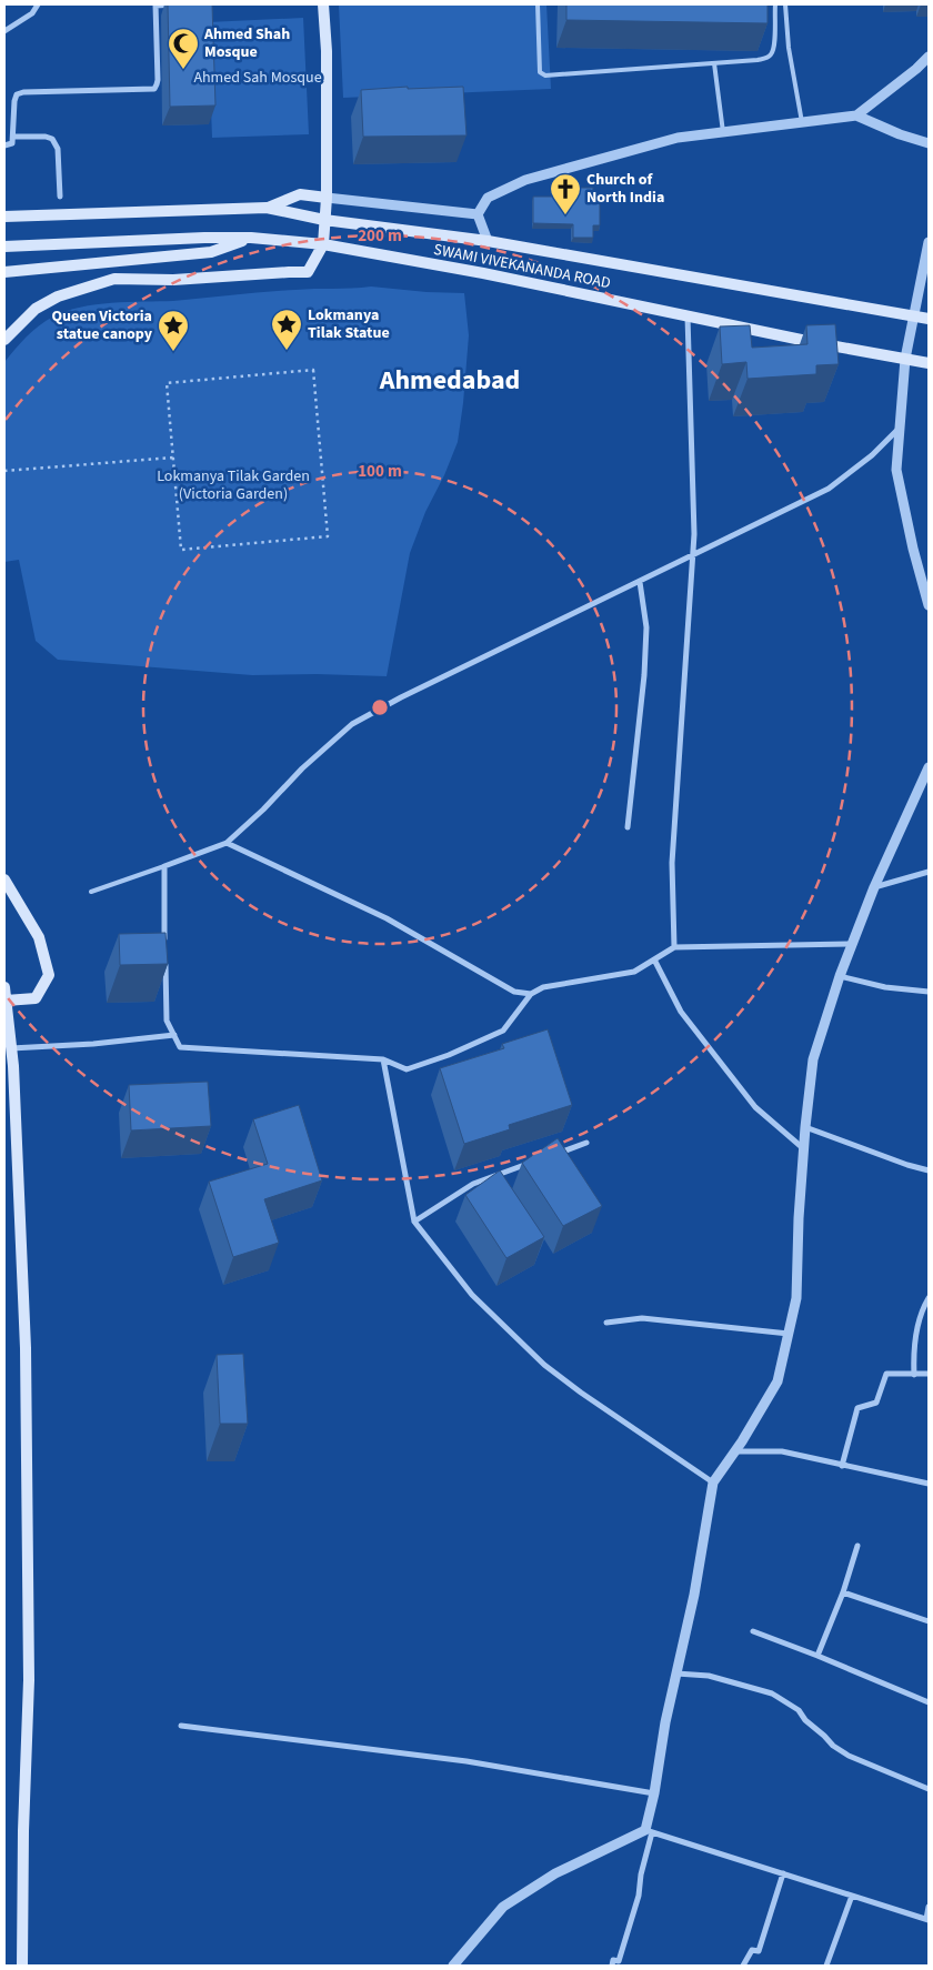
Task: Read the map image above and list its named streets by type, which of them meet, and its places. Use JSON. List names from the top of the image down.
{
  "streets": {
    "main road": ["SWAMI VIVEKANANDA ROAD"]
  },
  "districts": ["Ahmedabad"],
  "parks": ["Ahmed Sah Mosque", "Lokmanya Tilak Garden (Victoria Garden)"],
  "places": {
    "mosque": ["Ahmed Shah Mosque"],
    "church": ["Church of North India"],
    "place": ["Lokmanya Tilak Statue", "Queen Victoria statue canopy"]
  },
  "rings": ["200 m", "100 m"]
}
